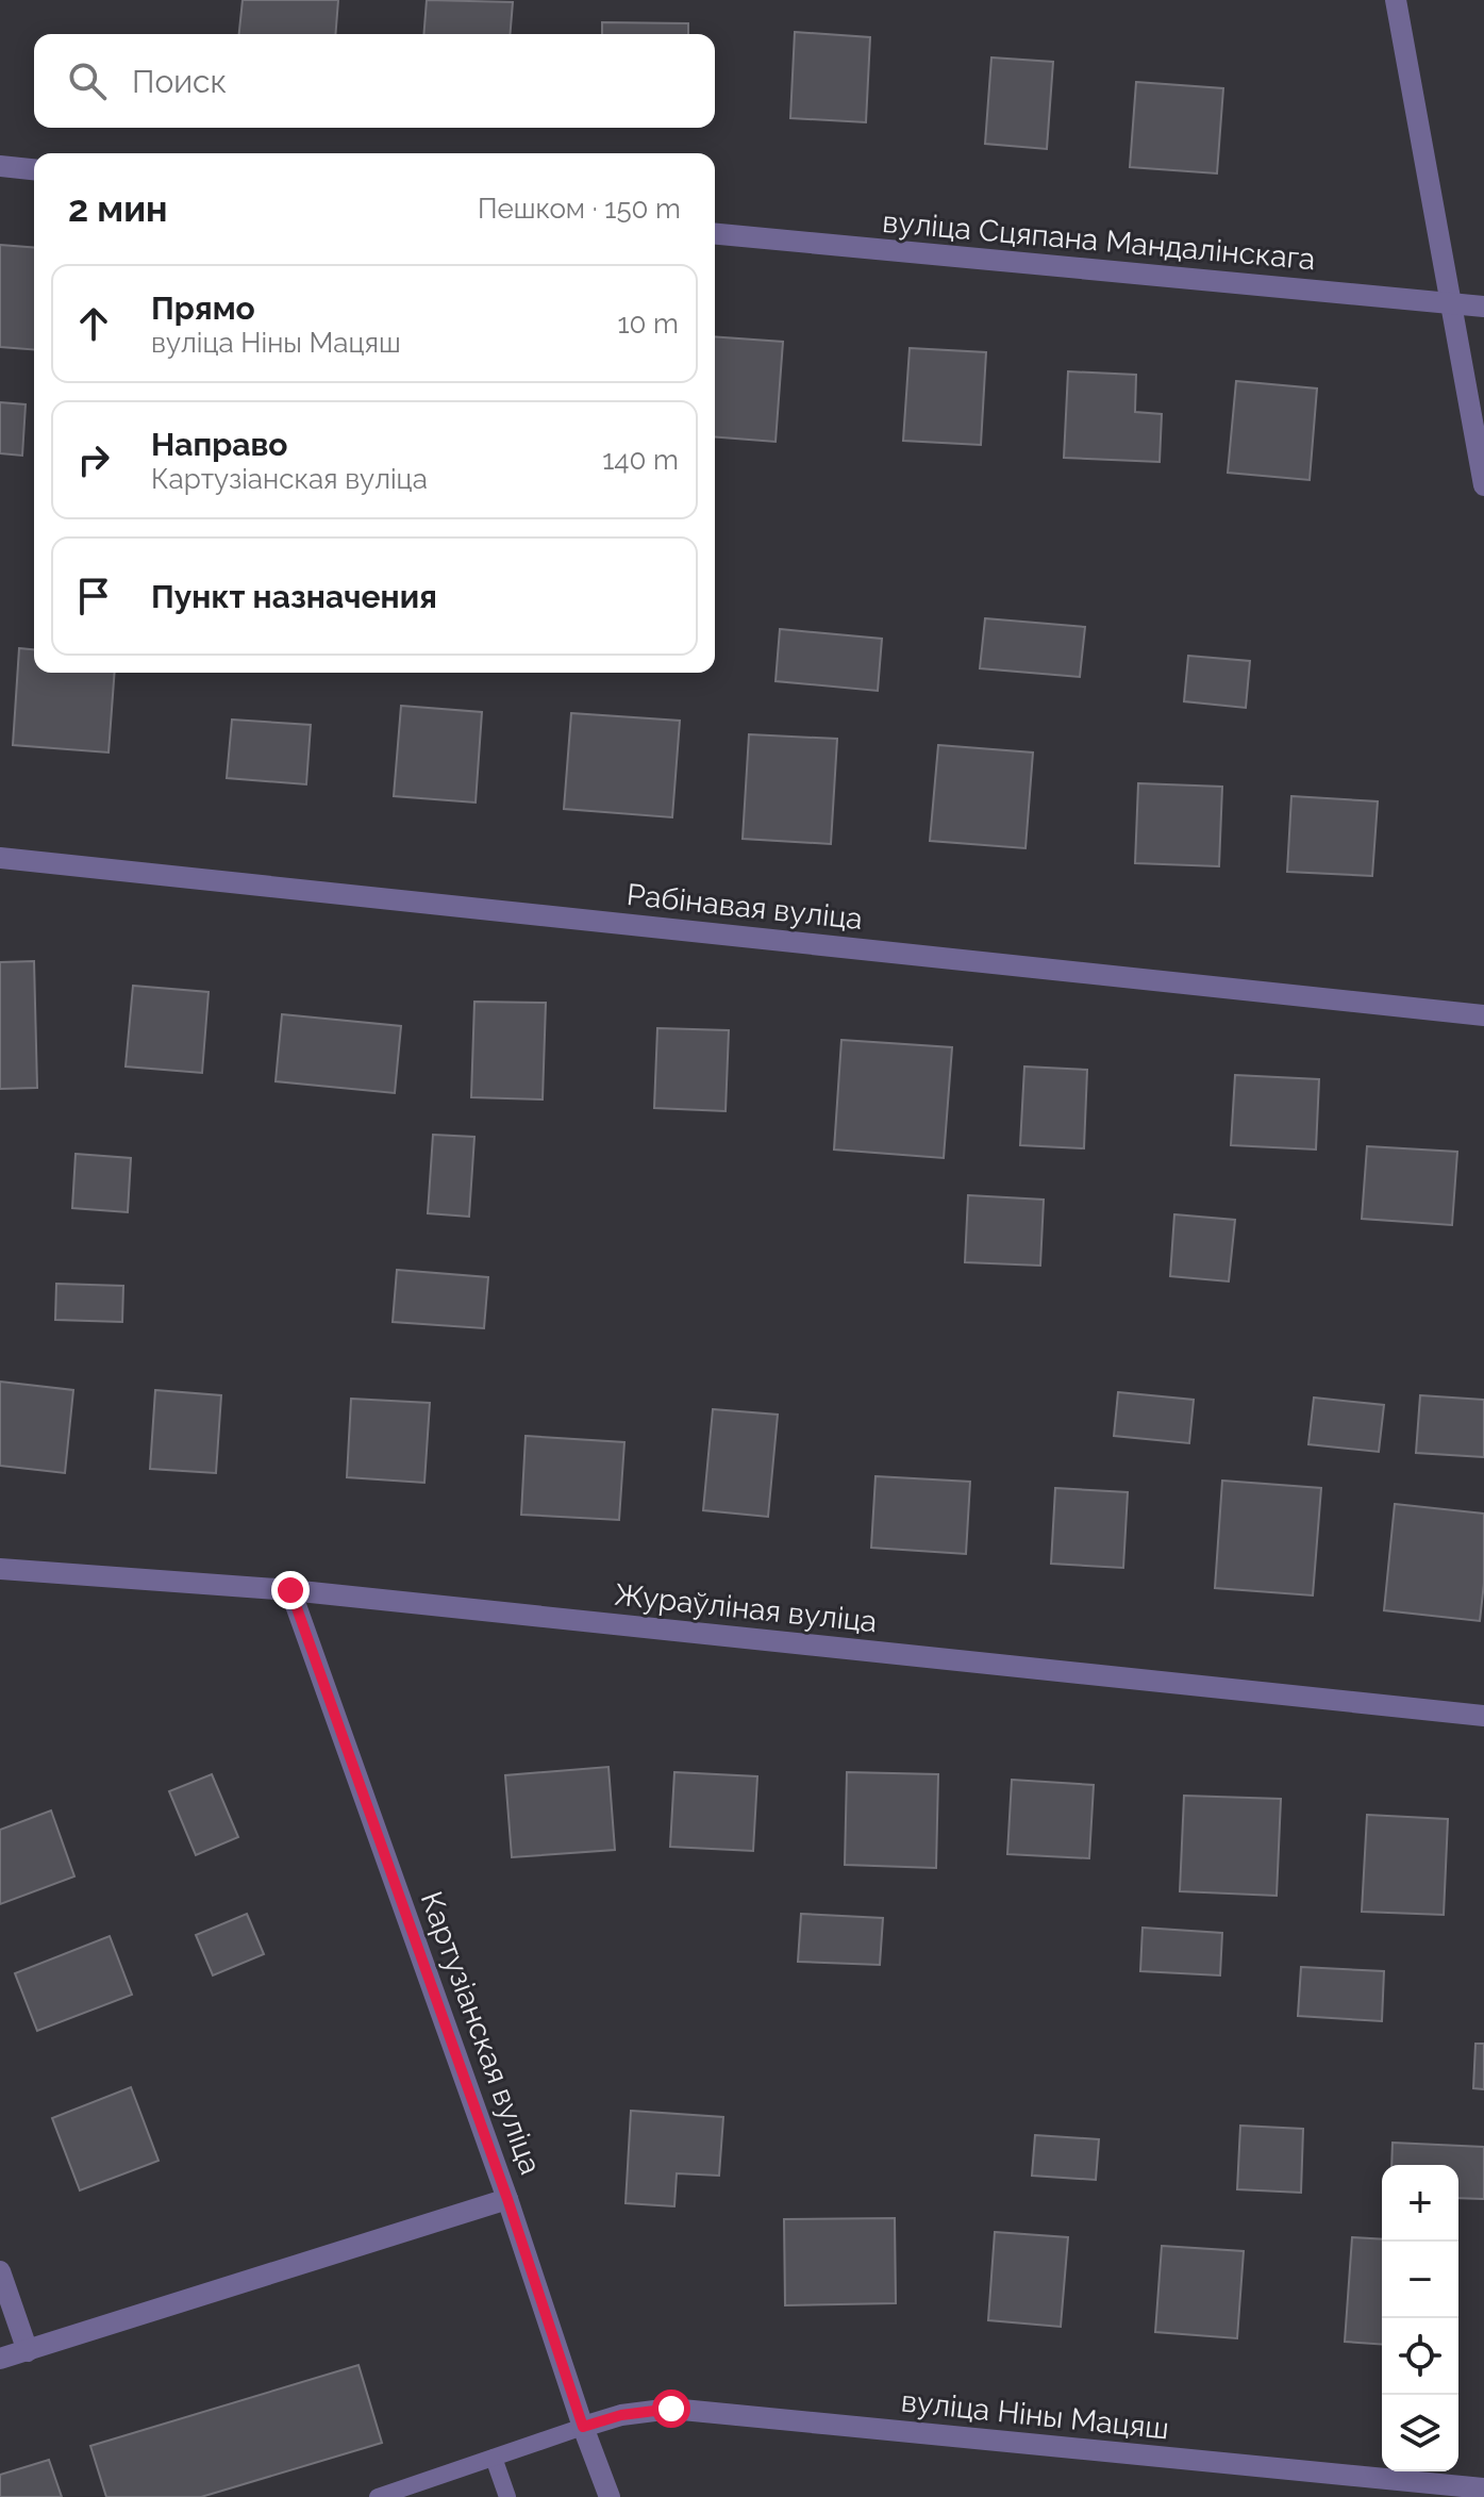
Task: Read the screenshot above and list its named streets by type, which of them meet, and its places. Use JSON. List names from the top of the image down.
{
  "streets": {
    "street": [
      "вуліца Сцяпана Мандалінскага",
      "Рабінавая вуліца",
      "Жураўліная вуліца",
      "Картузіанская вуліца",
      "вуліца Ніны Мацяш"
    ]
  },
  "crossings": [
    ["Жураўліная вуліца", "Картузіанская вуліца"],
    ["Картузіанская вуліца", "вуліца Ніны Мацяш"]
  ],
  "page": {
    "search": "Поиск",
    "heading": ["2 мин", "Пешком · 150 m"],
    "list": [
      ["Прямо", "вуліца Ніны Мацяш", "10 m"],
      ["Направо", "Картузіанская вуліца", "140 m"],
      "Пункт назначения"
    ],
    "map_buttons": ["+", "−"]
  }
}
